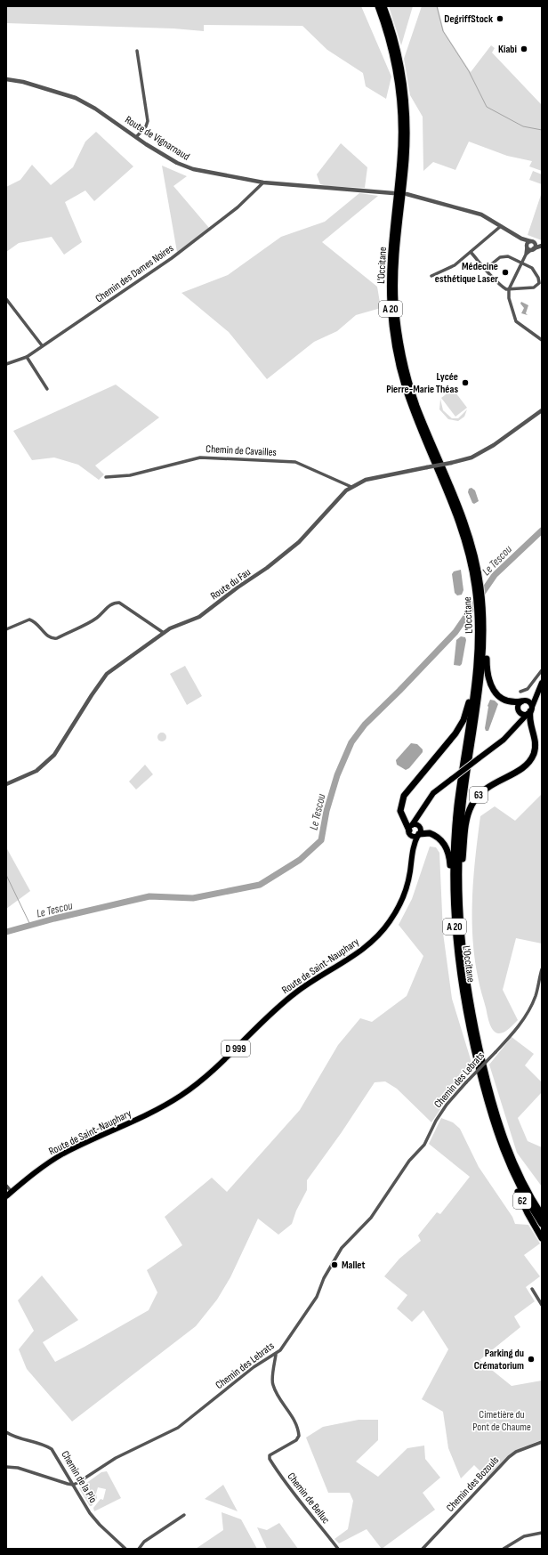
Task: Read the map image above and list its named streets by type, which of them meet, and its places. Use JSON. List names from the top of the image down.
{
  "streets": {
    "highway": [
      "L'Occitane",
      "A 20",
      "63",
      "62"
    ],
    "main road": ["Route de Saint-Nauphary", "D 999"],
    "street": [
      "Route de Vignarnaud",
      "Chemin des Dames Noires",
      "Chemin de Cavailles",
      "Route du Fau",
      "Chemin des Lebrats",
      "Chemin de la Pio",
      "Chemin des Bozouls",
      "Chemin de Belluc"
    ]
  },
  "crossings": [
    ["Route de Vignarnaud", "Chemin des Dames Noires"],
    ["L'Occitane", "63"],
    ["L'Occitane", "62"],
    ["Chemin de Cavailles", "Route du Fau"],
    ["Chemin des Lebrats", "Chemin de la Pio"],
    ["Chemin des Lebrats", "Chemin de Belluc"]
  ],
  "water": ["Le Tescou"],
  "parks": ["Cimetière du Pont de Chaume"],
  "places": [
    "DegriffStock",
    "Kiabi",
    "Médecine esthétique Laser",
    "Lycée Pierre-Marie Théas",
    "Mallet",
    "Parking du Crématorium"
  ]
}
